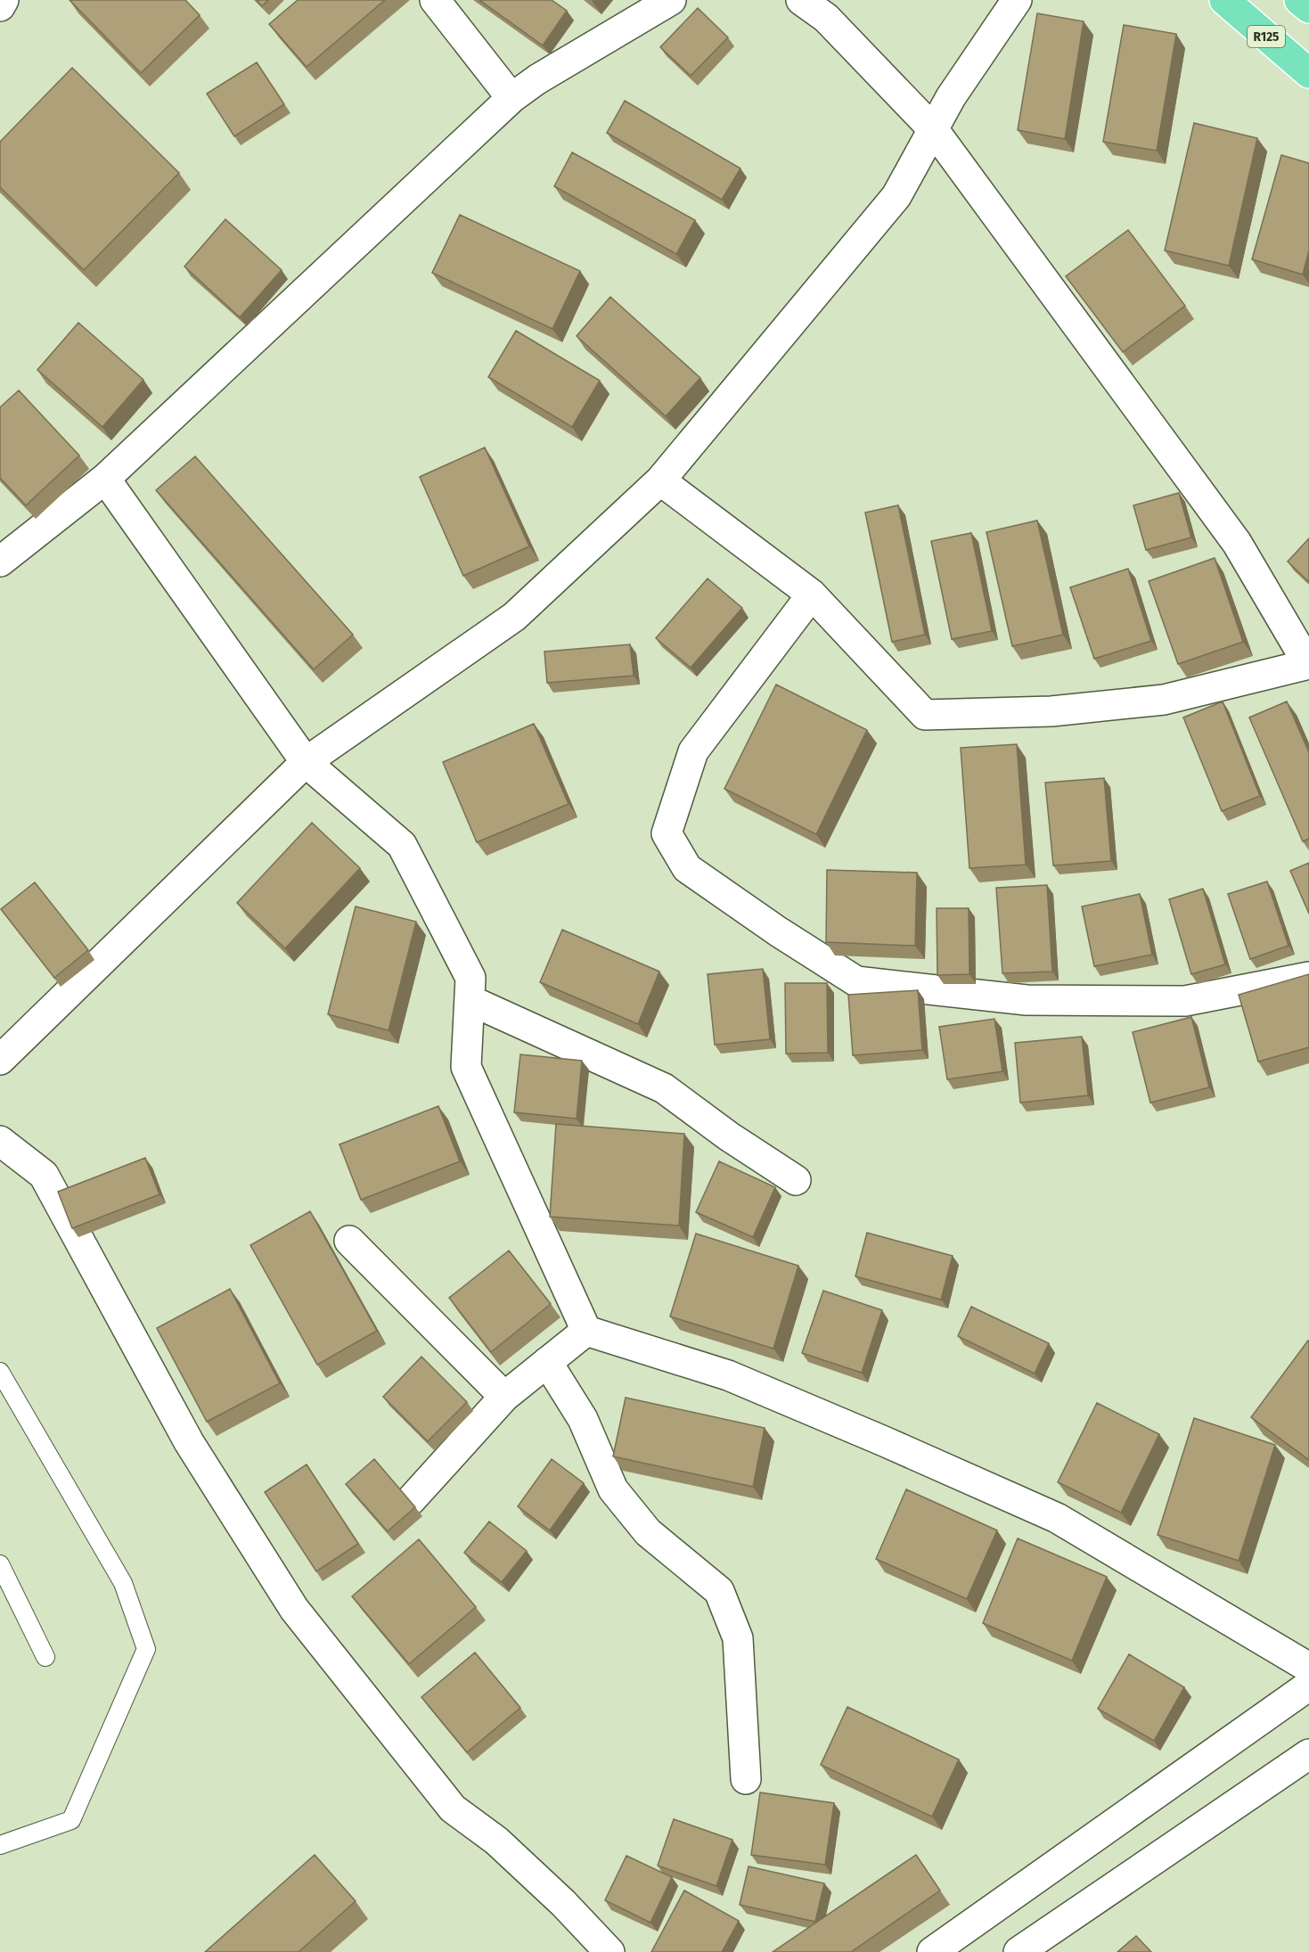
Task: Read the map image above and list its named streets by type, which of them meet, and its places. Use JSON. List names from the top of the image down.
{
  "streets": {
    "main road": ["R125"]
  }
}
